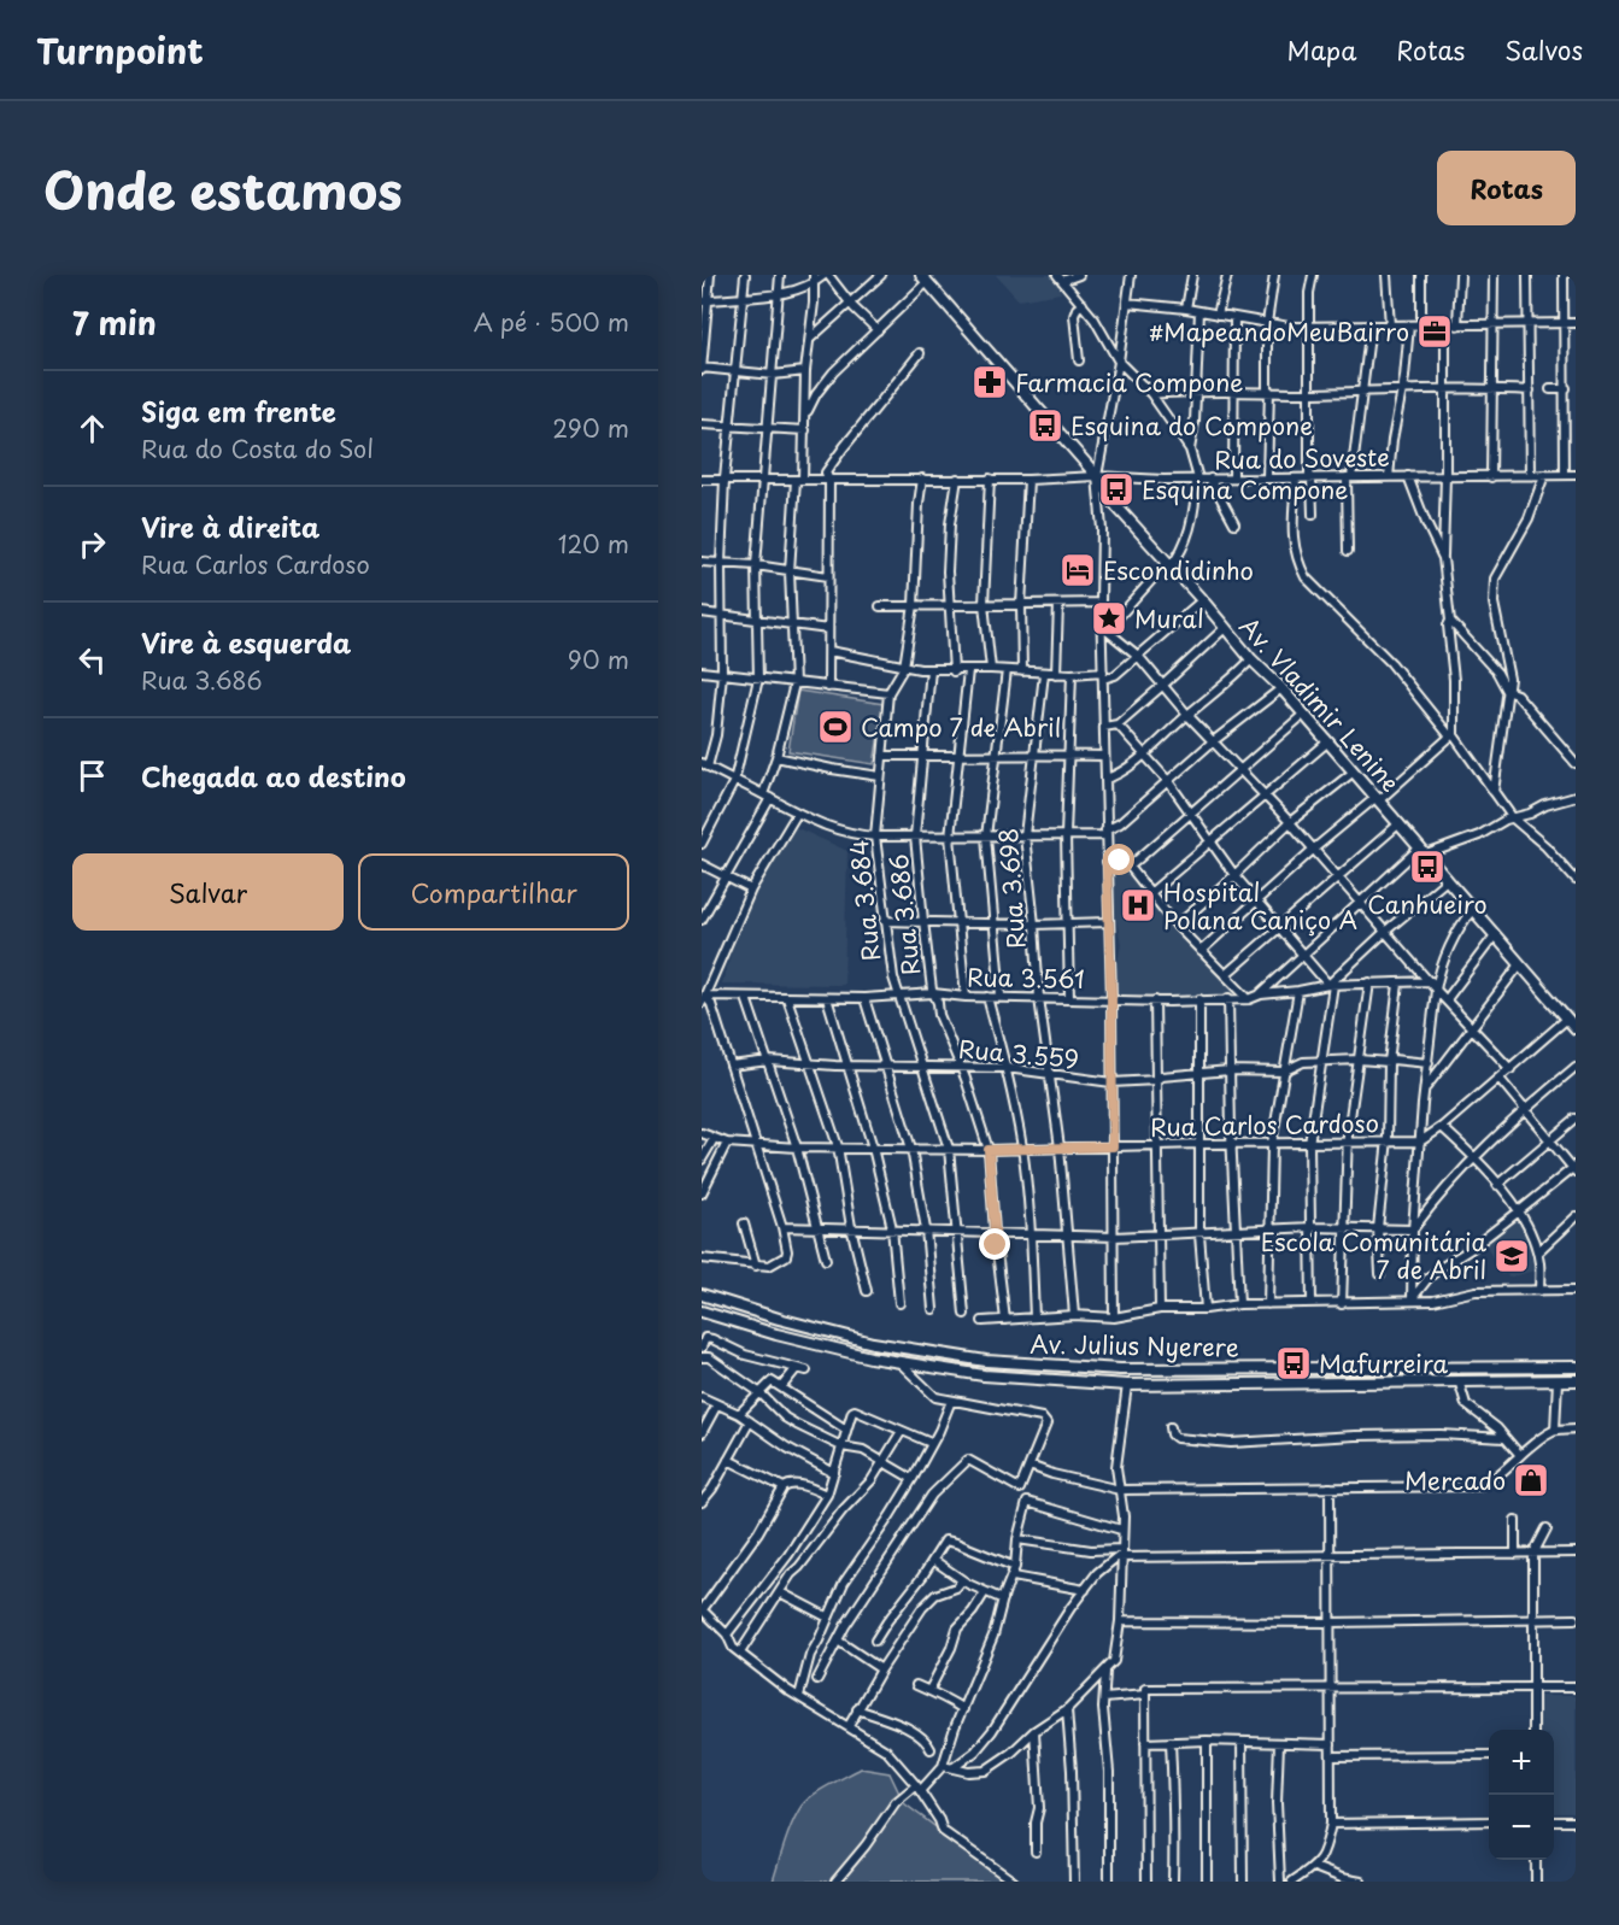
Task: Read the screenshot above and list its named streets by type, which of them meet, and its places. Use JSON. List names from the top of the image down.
{
  "streets": {
    "main road": ["Av. Vladimir Lenine", "Av. Julius Nyerere"],
    "street": [
      "Rua do Soveste",
      "Rua 3.698",
      "Rua 3.684",
      "Rua 3.686",
      "Rua 3.561",
      "Rua 3.559",
      "Rua Carlos Cardoso"
    ]
  },
  "crossings": [
    ["Rua do Soveste", "Av. Vladimir Lenine"],
    ["Rua do Soveste", "Rua 3.684"],
    ["Av. Vladimir Lenine", "Rua Carlos Cardoso"],
    ["Rua 3.698", "Rua 3.561"],
    ["Rua 3.698", "Rua 3.559"],
    ["Rua 3.698", "Rua Carlos Cardoso"],
    ["Rua 3.684", "Rua 3.561"],
    ["Rua 3.684", "Rua 3.559"],
    ["Rua 3.684", "Rua Carlos Cardoso"],
    ["Rua 3.686", "Rua 3.561"],
    ["Rua 3.686", "Rua 3.559"],
    ["Rua 3.686", "Rua Carlos Cardoso"]
  ],
  "places": {
    "office": ["#MapeandoMeuBairro"],
    "pharmacy": ["Farmacia Compone"],
    "bus stop": [
      "Esquina do Compone",
      "Esquina Compone",
      "Canhueiro",
      "Mafurreira"
    ],
    "hotel": ["Escondidinho"],
    "place": ["Mural"],
    "sports": ["Campo 7 de Abril"],
    "hospital": ["Hospital Polana Caniço A"],
    "school or university": ["Escola Comunitária 7 de Abril"],
    "shop": ["Mercado"]
  },
  "page": {
    "header": "Turnpoint",
    "nav": ["Mapa", "Rotas", "Salvos"],
    "title": "Onde estamos",
    "buttons": [
      "Rotas",
      ["Salvar", "Compartilhar"]
    ],
    "heading": ["7 min", "A pé · 500 m"],
    "list": [
      ["Siga em frente", "Rua do Costa do Sol", "290 m"],
      ["Vire à direita", "Rua Carlos Cardoso", "120 m"],
      ["Vire à esquerda", "Rua 3.686", "90 m"],
      "Chegada ao destino"
    ],
    "map_buttons": ["+", "−"]
  }
}
